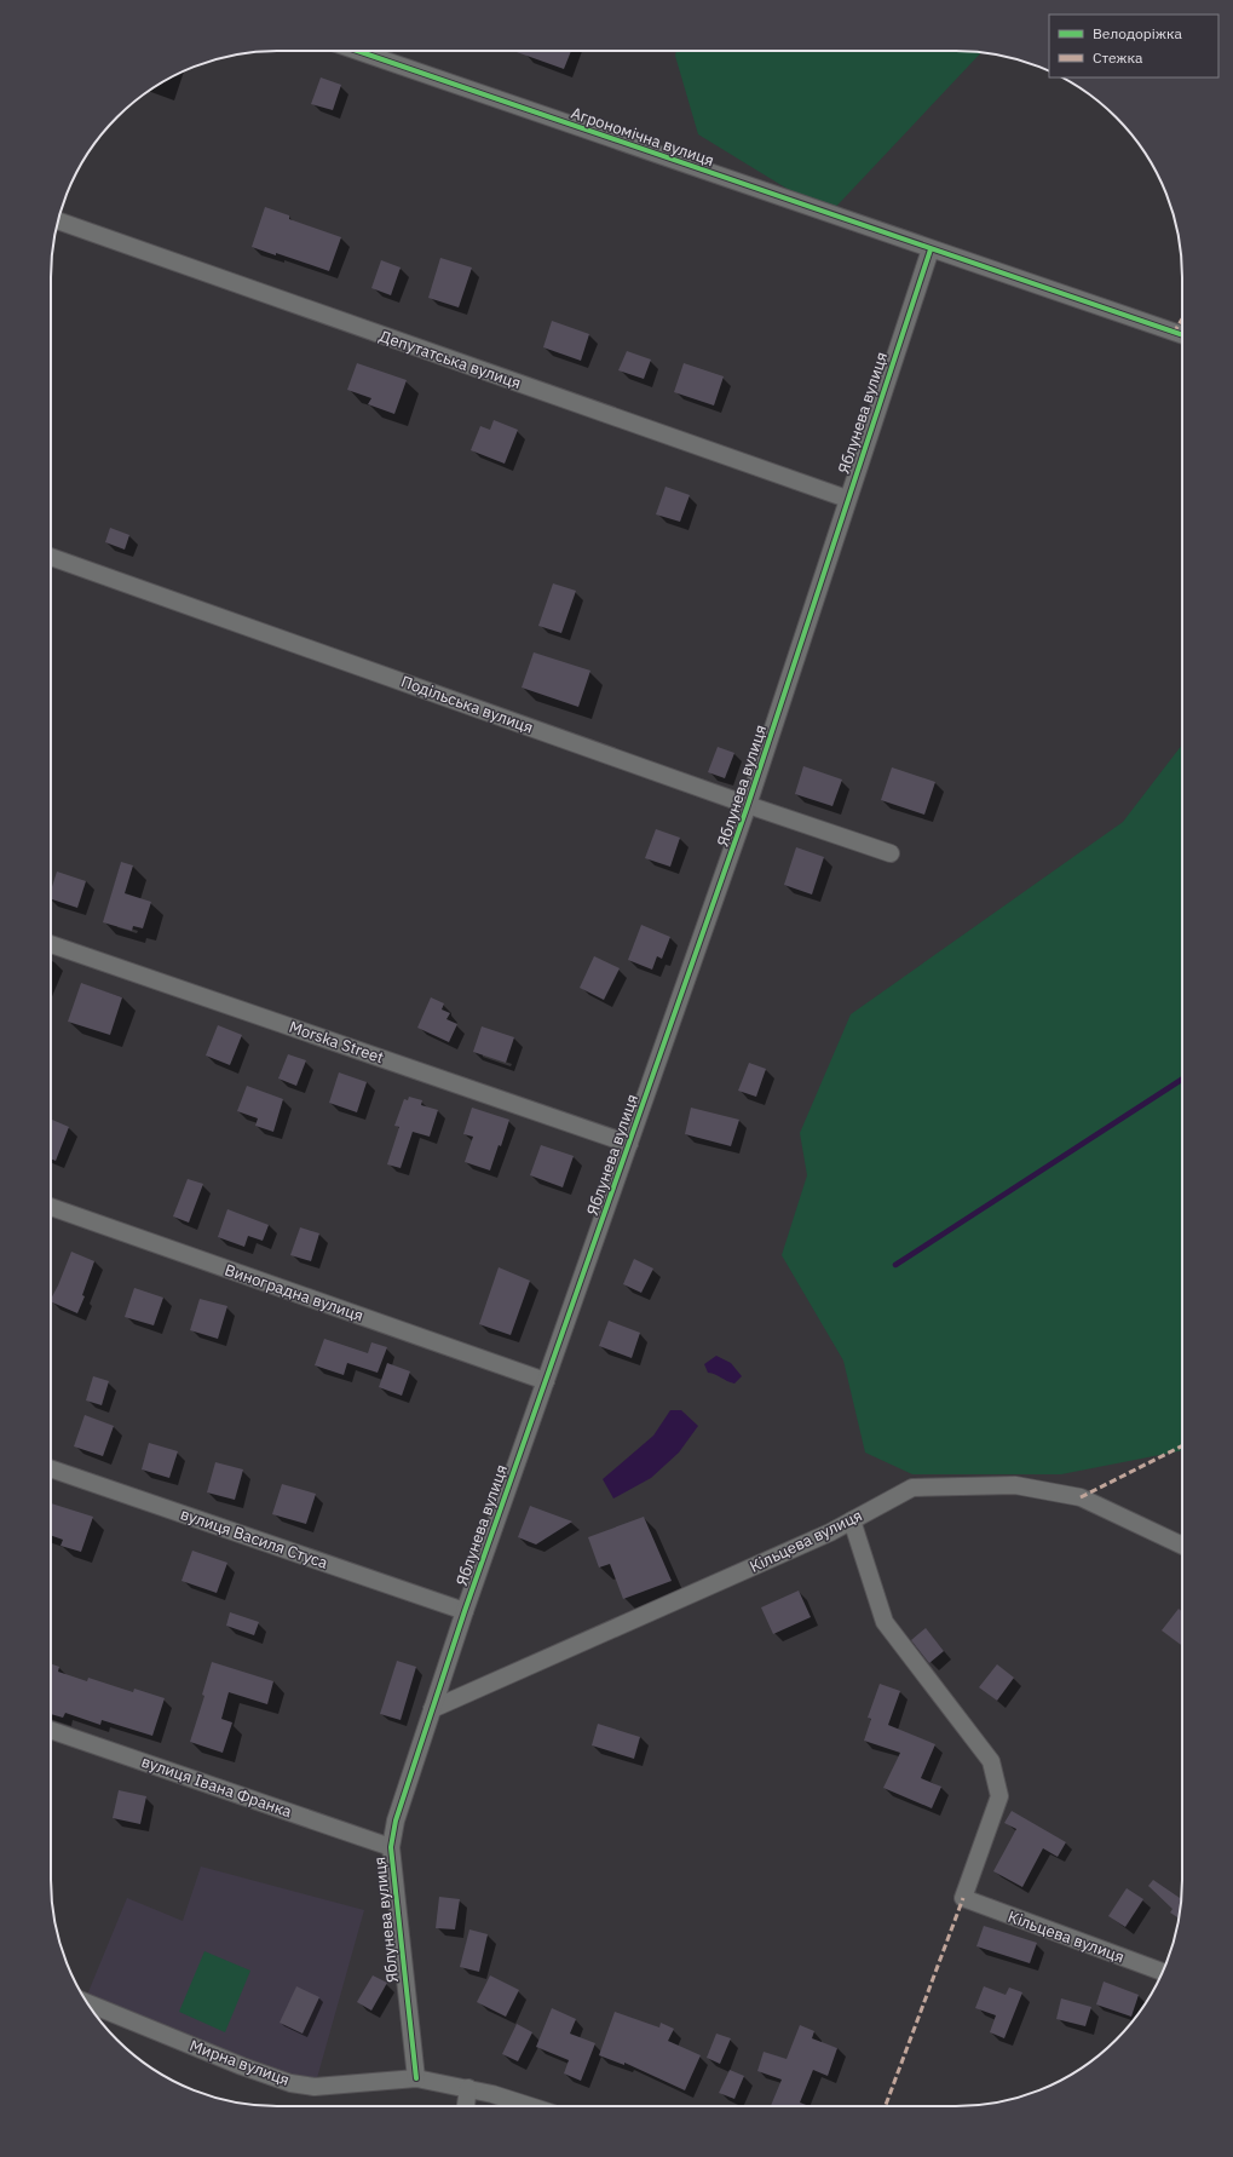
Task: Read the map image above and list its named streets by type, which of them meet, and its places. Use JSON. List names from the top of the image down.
{
  "streets": {
    "street": [
      "Агрономічна вулиця",
      "Депутатська вулиця",
      "Яблунева вулиця",
      "Подільська вулиця",
      "Morska Street",
      "Виноградна вулиця",
      "вулиця Василя Стуса",
      "Кільцева вулиця",
      "вулиця Івана Франка",
      "Мирна вулиця"
    ]
  },
  "crossings": [
    ["Агрономічна вулиця", "Яблунева вулиця"],
    ["Депутатська вулиця", "Яблунева вулиця"],
    ["Яблунева вулиця", "Подільська вулиця"],
    ["Яблунева вулиця", "Morska Street"],
    ["Яблунева вулиця", "Виноградна вулиця"],
    ["Яблунева вулиця", "вулиця Василя Стуса"],
    ["Яблунева вулиця", "Кільцева вулиця"],
    ["Яблунева вулиця", "вулиця Івана Франка"],
    ["Яблунева вулиця", "Мирна вулиця"]
  ],
  "legend": ["Велодоріжка", "Стежка"]
}
